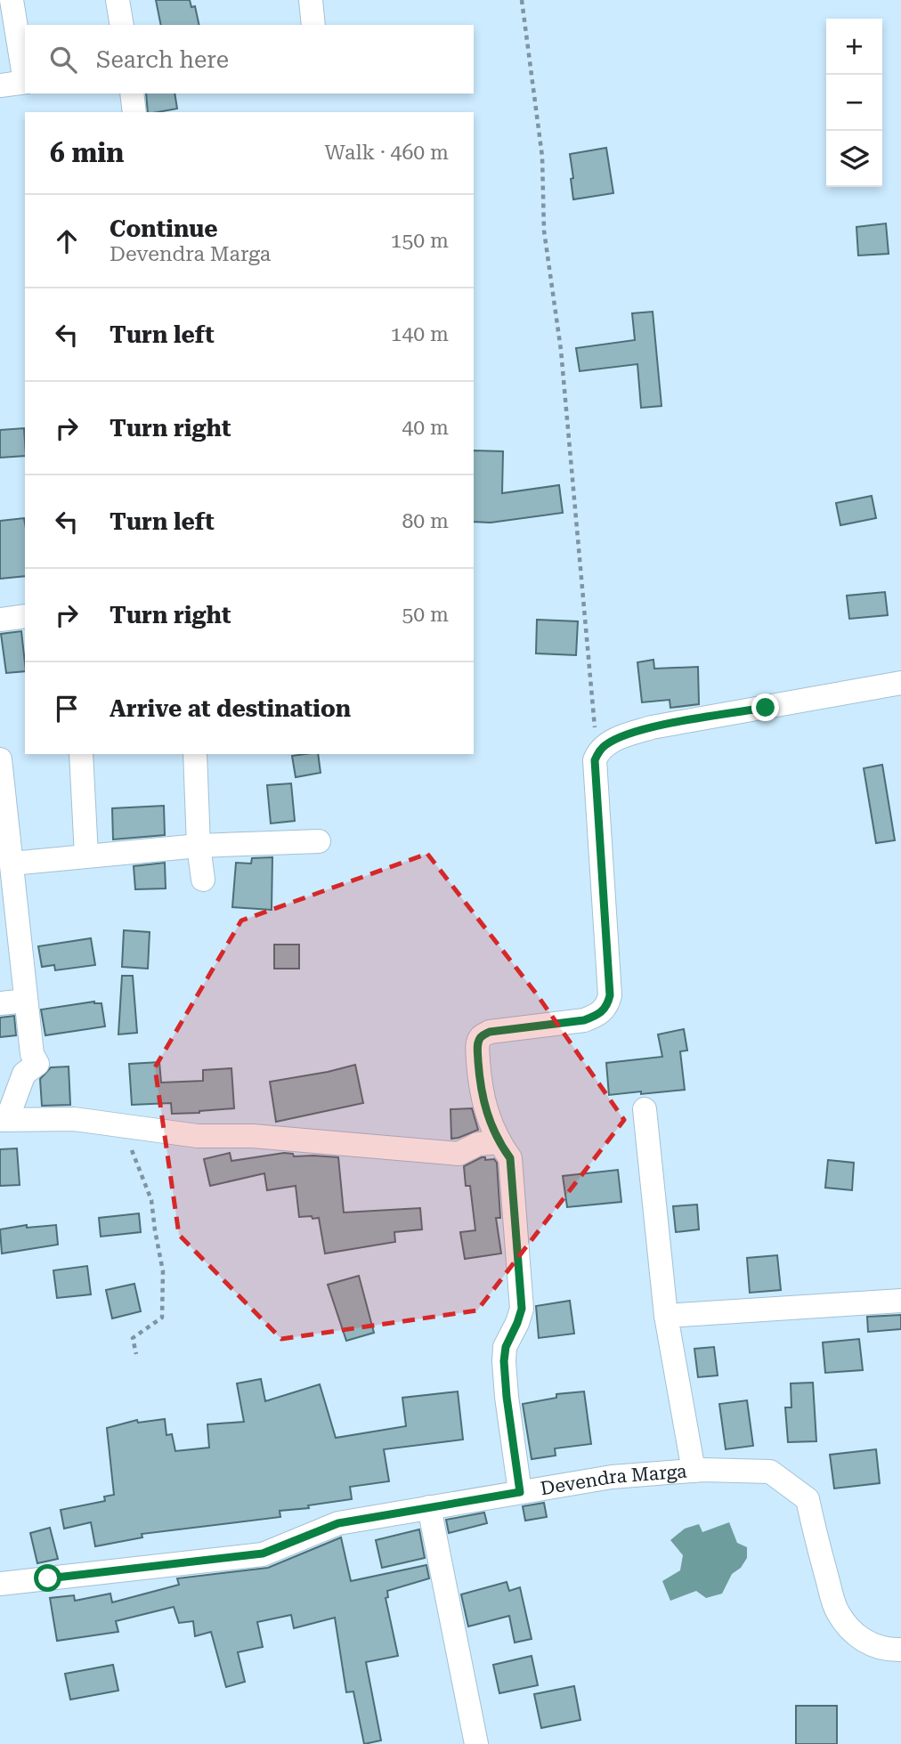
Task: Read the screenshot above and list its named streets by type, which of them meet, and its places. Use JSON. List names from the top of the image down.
{
  "streets": {
    "street": ["Devendra Marga"]
  },
  "page": {
    "map_buttons": ["+", "−"],
    "search": "Search here",
    "heading": ["6 min", "Walk · 460 m"],
    "list": [
      ["Continue", "Devendra Marga", "150 m"],
      ["Turn left", "140 m"],
      ["Turn right", "40 m"],
      ["Turn left", "80 m"],
      ["Turn right", "50 m"],
      "Arrive at destination"
    ]
  }
}
